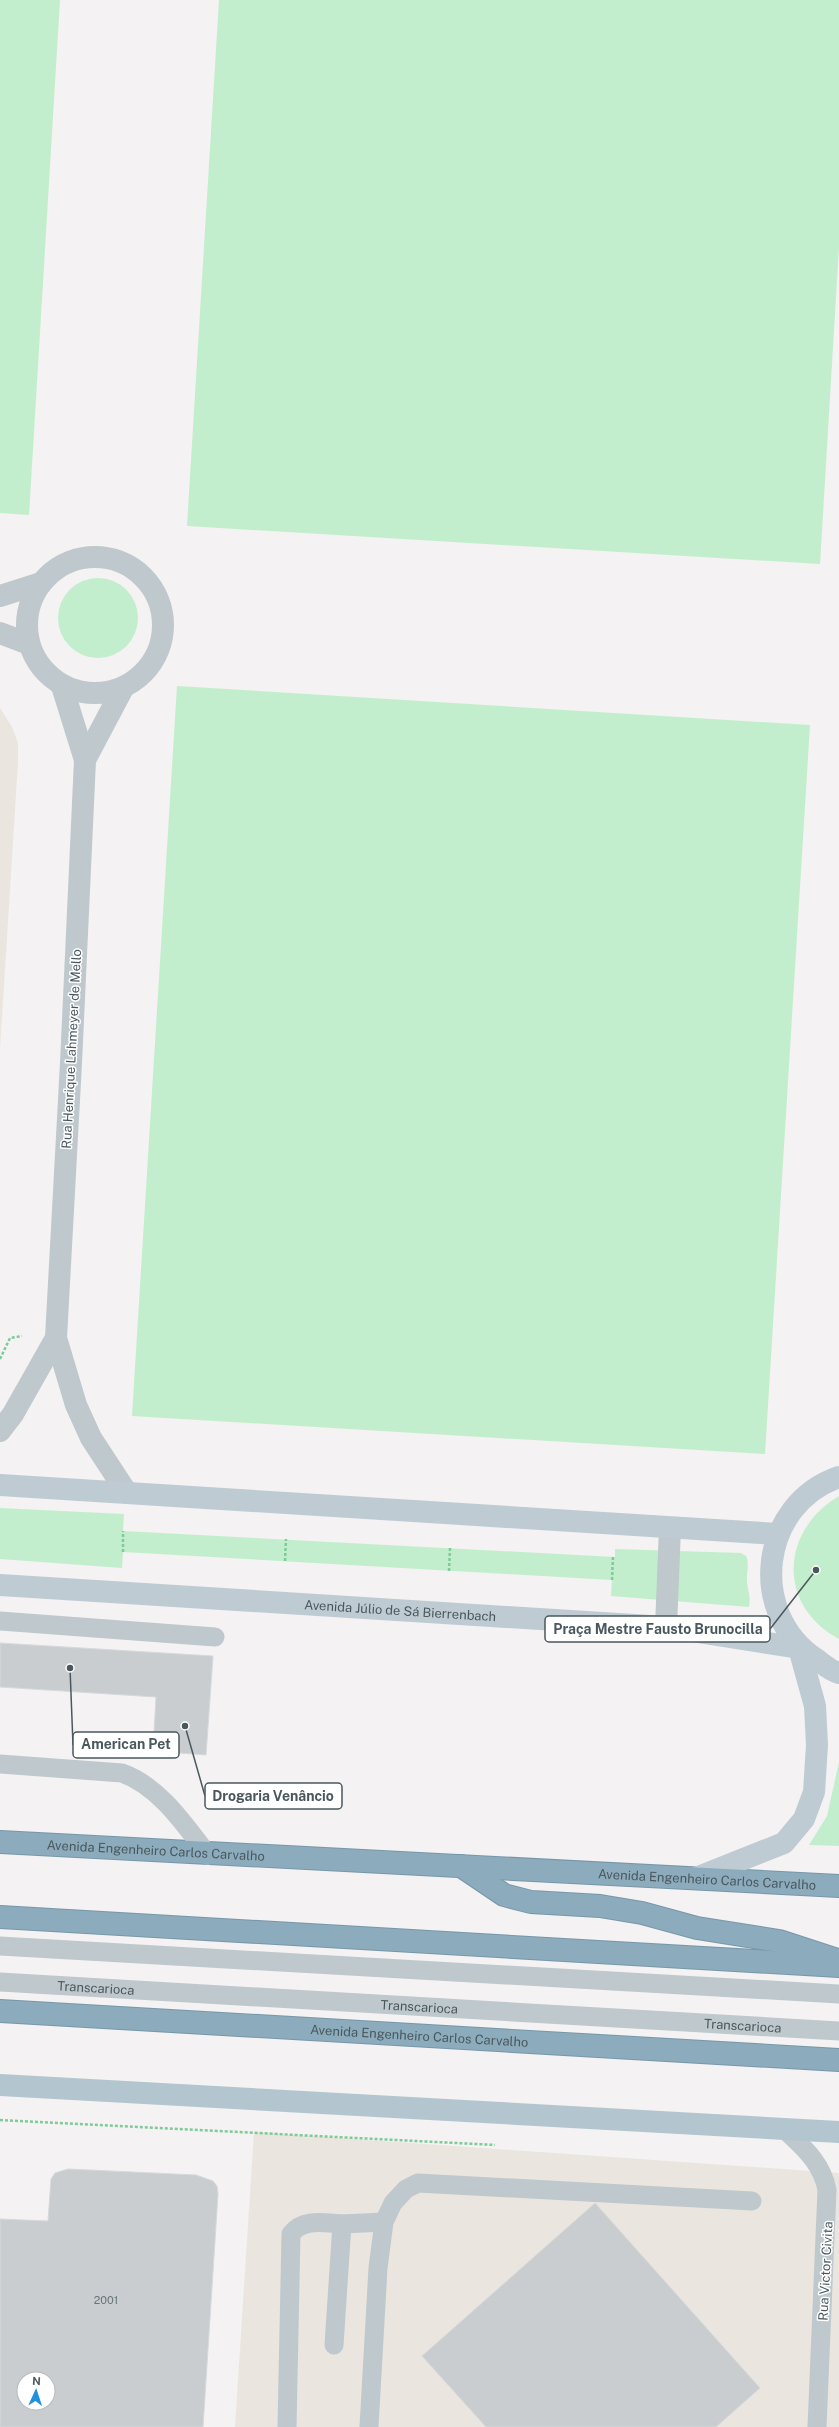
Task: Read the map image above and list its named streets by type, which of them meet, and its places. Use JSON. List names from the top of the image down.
{
  "streets": {
    "highway": ["Avenida Engenheiro Carlos Carvalho"],
    "street": ["Rua Henrique Lahmeyer de Mello", "Avenida Júlio de Sá Bierrenbach"],
    "lane": ["Transcarioca", "Rua Victor Civita"]
  },
  "places": ["Praça Mestre Fausto Brunocilla", "American Pet", "Drogaria Venâncio"],
  "house_numbers": ["2001"],
  "north": "top"
}
